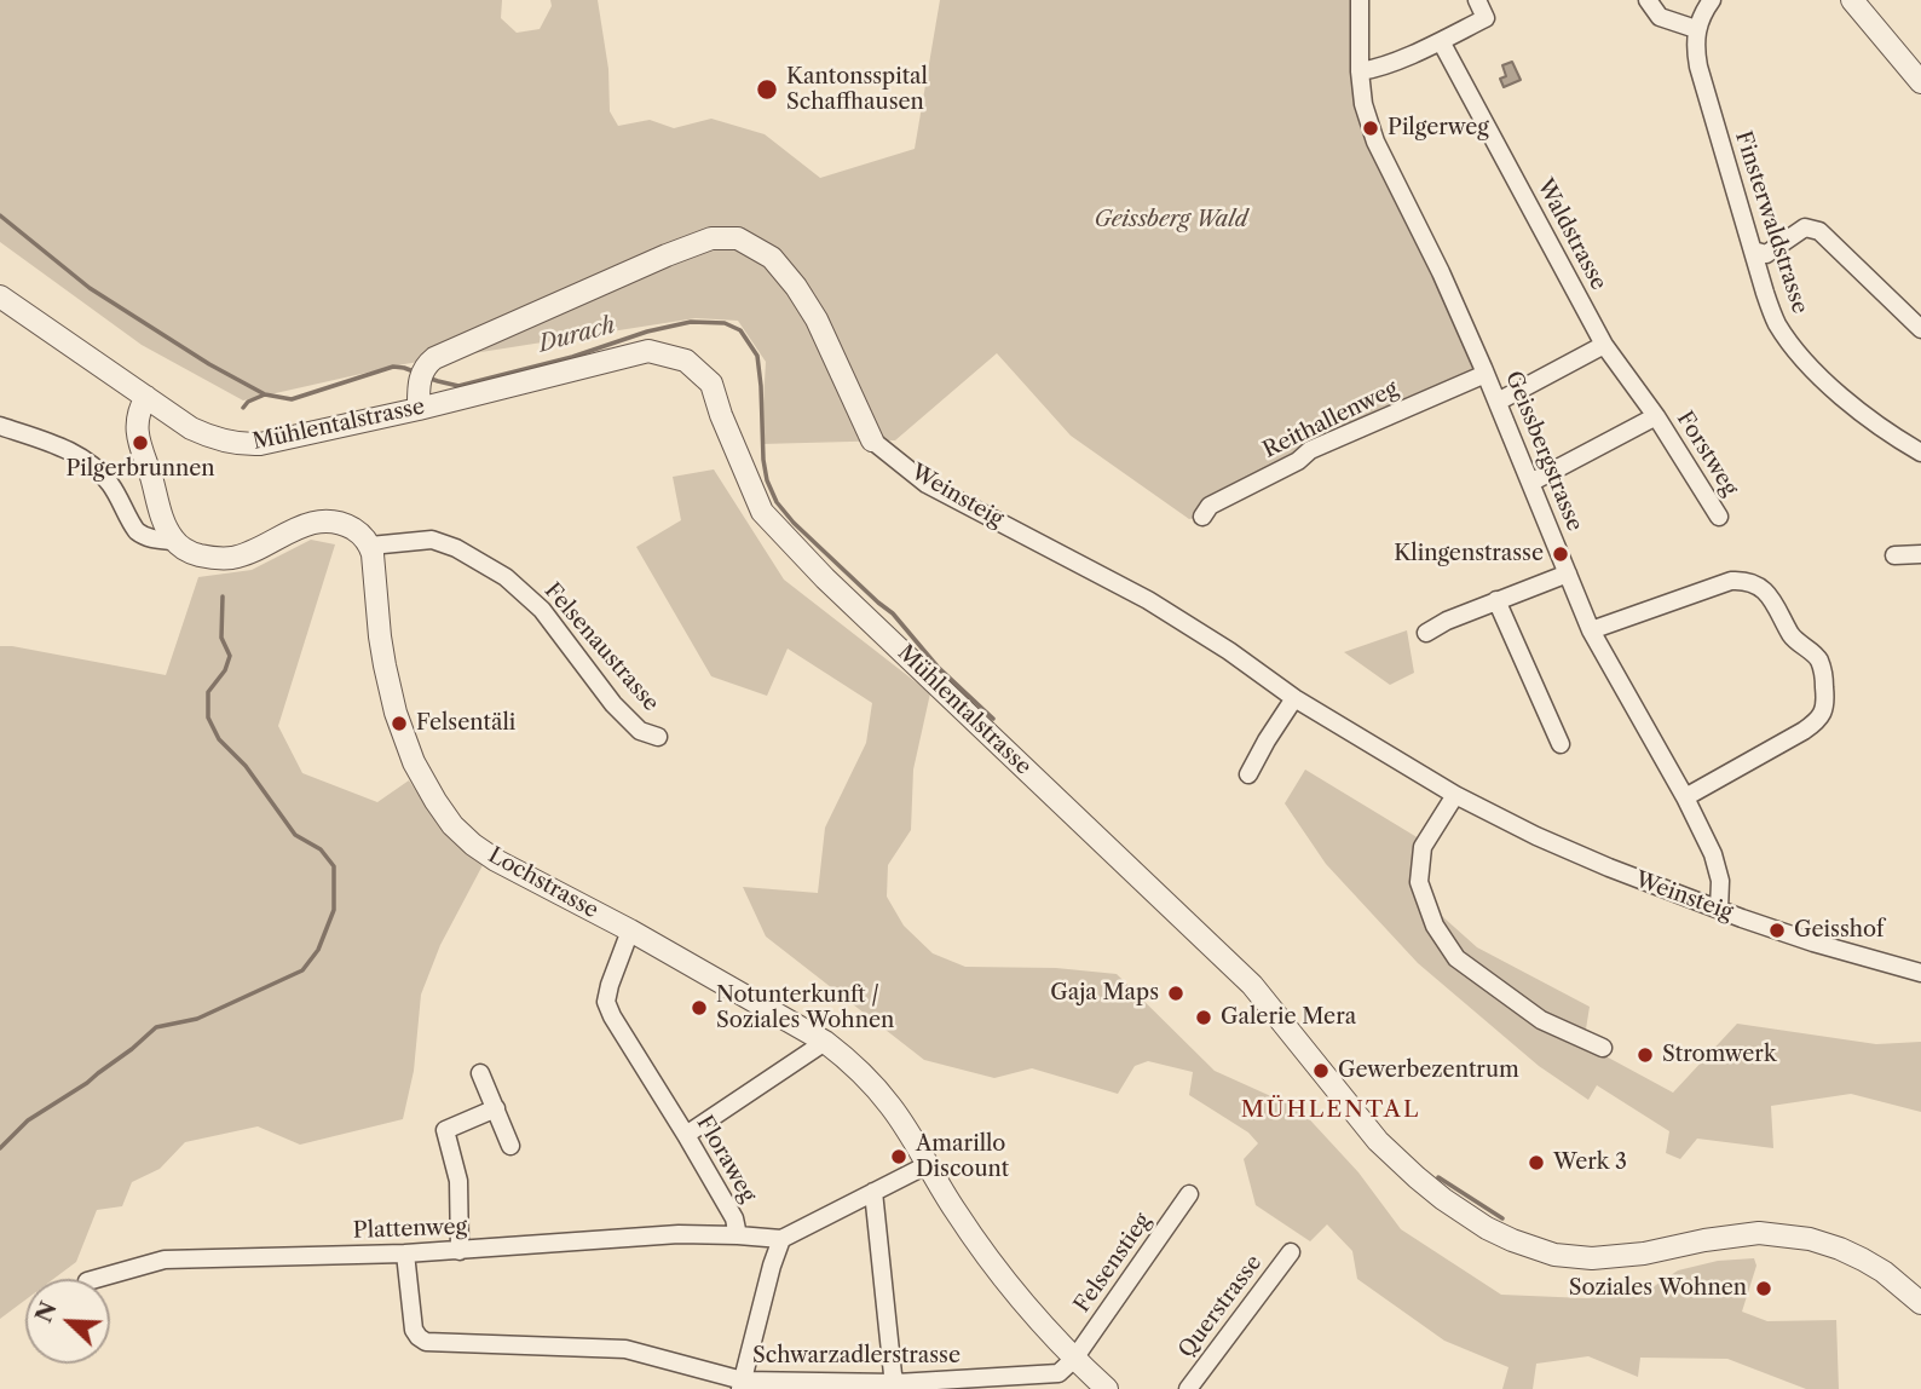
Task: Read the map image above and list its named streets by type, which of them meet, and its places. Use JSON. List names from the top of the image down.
{
  "streets": {
    "street": [
      "Finsterwaldstrasse",
      "Waldstrasse",
      "Reithallenweg",
      "Mühlentalstrasse",
      "Geissbergstrasse",
      "Forstweg",
      "Weinsteig",
      "Felsenaustrasse",
      "Lochstrasse",
      "Floraweg",
      "Plattenweg",
      "Felsenstieg",
      "Querstrasse",
      "Schwarzadlerstrasse"
    ]
  },
  "crossings": [
    ["Waldstrasse", "Forstweg"],
    ["Reithallenweg", "Geissbergstrasse"],
    ["Mühlentalstrasse", "Weinsteig"],
    ["Geissbergstrasse", "Forstweg"],
    ["Geissbergstrasse", "Weinsteig"],
    ["Felsenaustrasse", "Lochstrasse"],
    ["Lochstrasse", "Floraweg"],
    ["Lochstrasse", "Felsenstieg"],
    ["Lochstrasse", "Schwarzadlerstrasse"],
    ["Floraweg", "Plattenweg"],
    ["Plattenweg", "Schwarzadlerstrasse"],
    ["Felsenstieg", "Schwarzadlerstrasse"]
  ],
  "districts": ["MÜHLENTAL"],
  "water": ["Durach"],
  "parks": ["Geissberg Wald"],
  "places": [
    "Kantonsspital Schaffhausen",
    "Pilgerweg",
    "Pilgerbrunnen",
    "Klingenstrasse",
    "Felsentäli",
    "Geisshof",
    "Gaja Maps",
    "Notunterkunft / Soziales Wohnen",
    "Galerie Mera",
    "Stromwerk",
    "Gewerbezentrum",
    "Amarillo Discount",
    "Werk 3",
    "Soziales Wohnen"
  ],
  "north": "top left"
}
